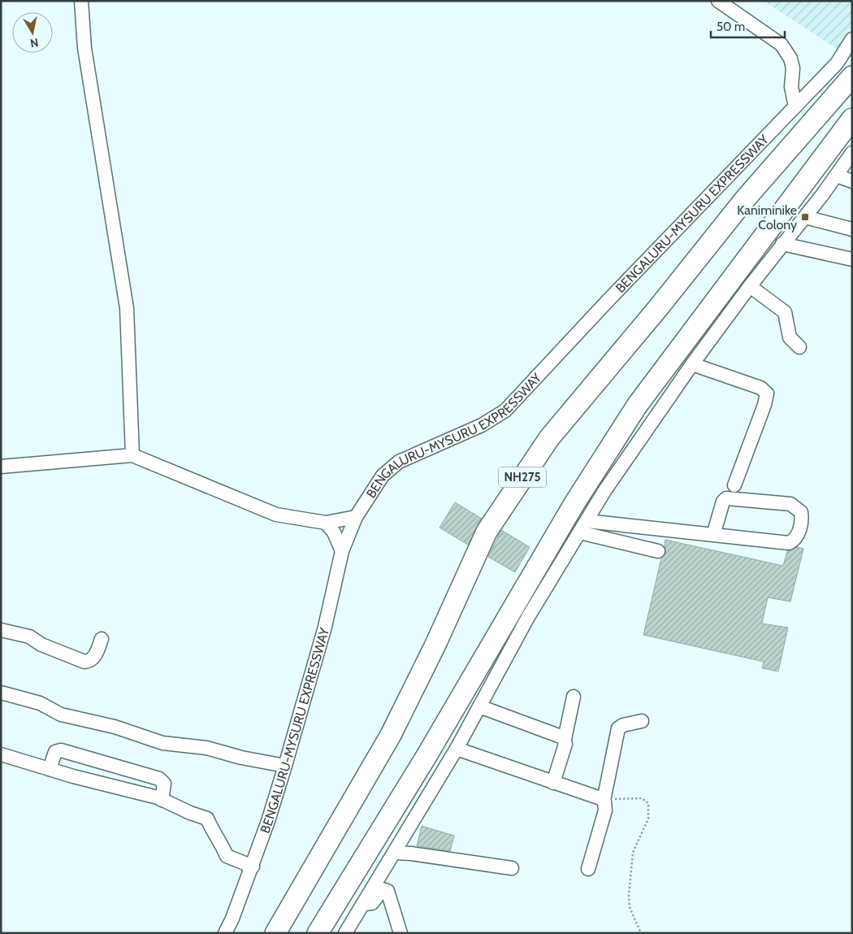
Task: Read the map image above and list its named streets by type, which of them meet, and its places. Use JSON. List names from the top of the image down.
{
  "streets": {
    "highway": ["BENGALURU-MYSURU EXPRESSWAY", "NH275"]
  },
  "places": {
    "transit": ["Kaniminike Colony"]
  },
  "scale_bar": "50 m",
  "north": "bottom"
}
